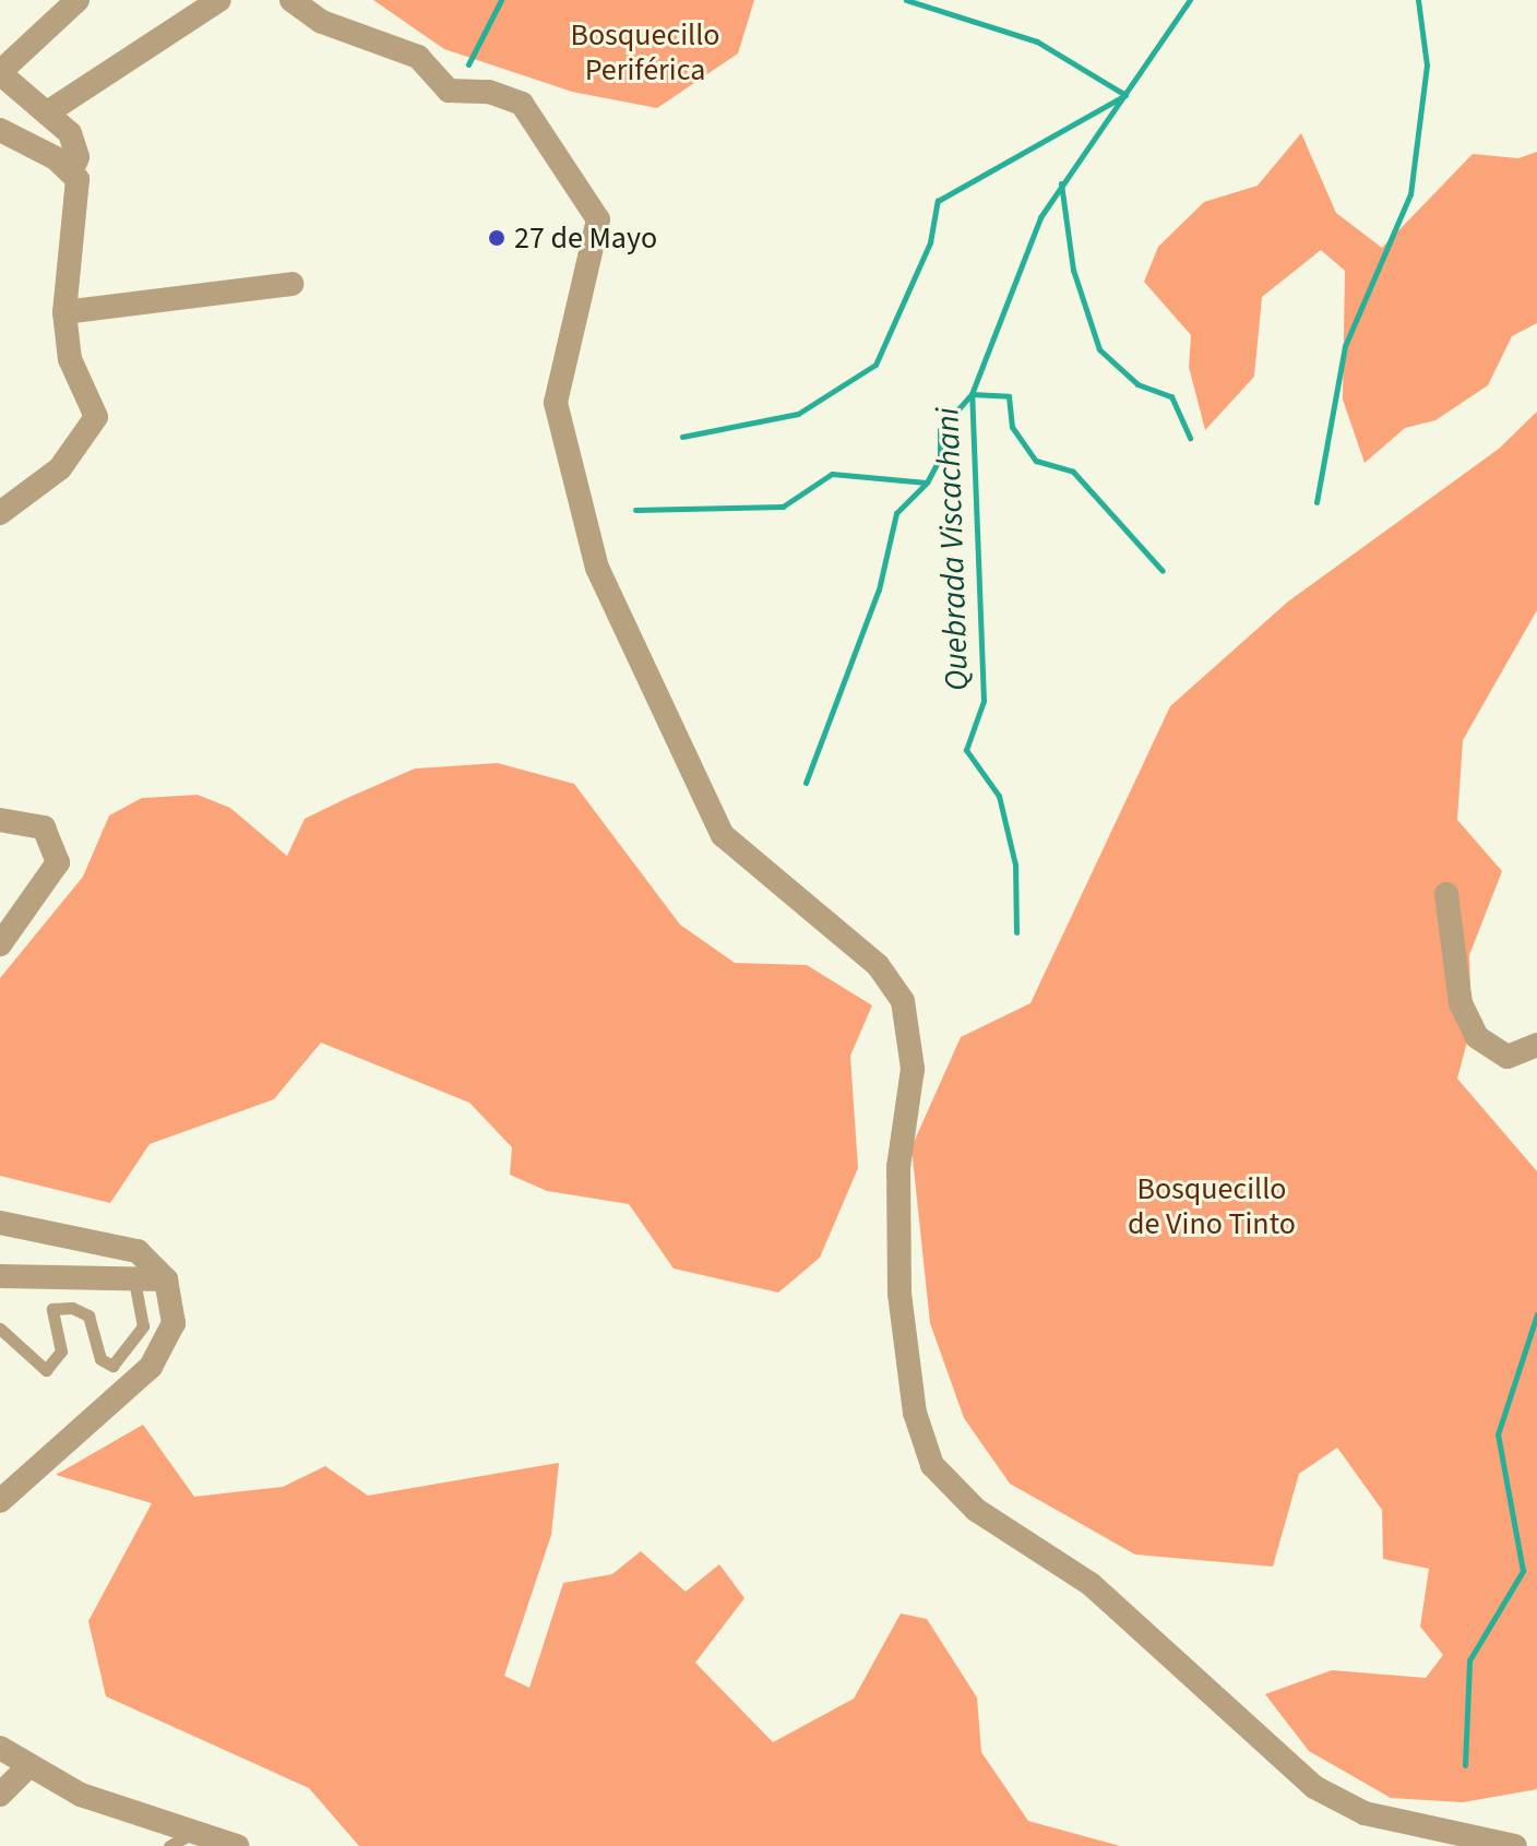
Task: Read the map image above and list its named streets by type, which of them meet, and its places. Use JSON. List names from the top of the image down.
{
  "water": ["Quebrada Viscachani"],
  "parks": ["Bosquecillo Periférica", "Bosquecillo de Vino Tinto"],
  "places": ["27 de Mayo"]
}
